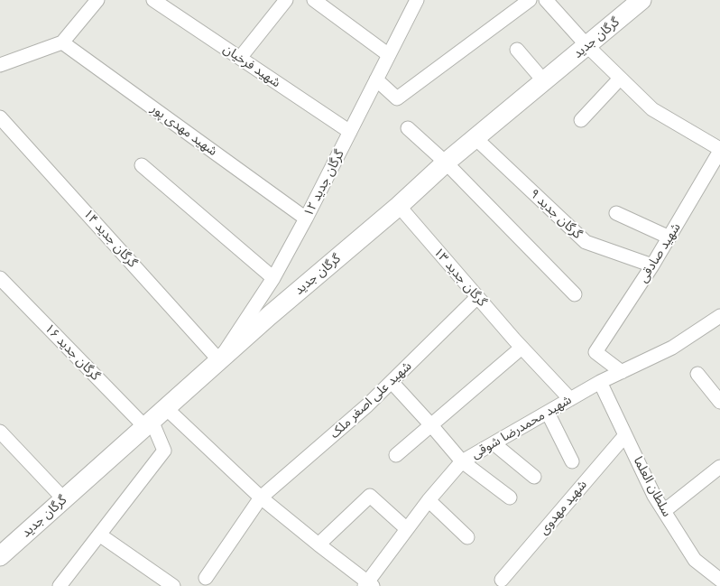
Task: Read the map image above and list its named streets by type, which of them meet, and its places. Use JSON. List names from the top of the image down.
{
  "streets": {
    "main road": ["گرگان جدید"],
    "street": [
      "شهید فرخیان",
      "شهید مهدی پور",
      "گرگان جدید ۱۲",
      "گرگان جدید ۹",
      "گرگان جدید ۱۴",
      "شهید صادقی",
      "گرگان جدید ۱۳",
      "گرگان جدید ۱۶",
      "شهید علی اصغر ملک",
      "شهید محمدرضا شوقی",
      "سلطان العلما",
      "شهید مهدوی"
    ]
  },
  "crossings": [
    ["گرگان جدید", "گرگان جدید ۱۲"],
    ["گرگان جدید", "گرگان جدید ۹"],
    ["گرگان جدید", "گرگان جدید ۱۴"],
    ["گرگان جدید", "گرگان جدید ۱۳"],
    ["گرگان جدید", "گرگان جدید ۱۶"],
    ["شهید فرخیان", "گرگان جدید ۱۲"],
    ["شهید مهدی پور", "گرگان جدید ۱۲"],
    ["گرگان جدید ۱۲", "گرگان جدید ۱۴"],
    ["گرگان جدید ۹", "شهید صادقی"],
    ["شهید صادقی", "شهید محمدرضا شوقی"],
    ["گرگان جدید ۱۳", "شهید علی اصغر ملک"],
    ["گرگان جدید ۱۳", "شهید محمدرضا شوقی"],
    ["گرگان جدید ۱۶", "شهید علی اصغر ملک"],
    ["گرگان جدید ۱۶", "شهید محمدرضا شوقی"],
    ["شهید محمدرضا شوقی", "سلطان العلما"],
    ["سلطان العلما", "شهید مهدوی"]
  ]
}
